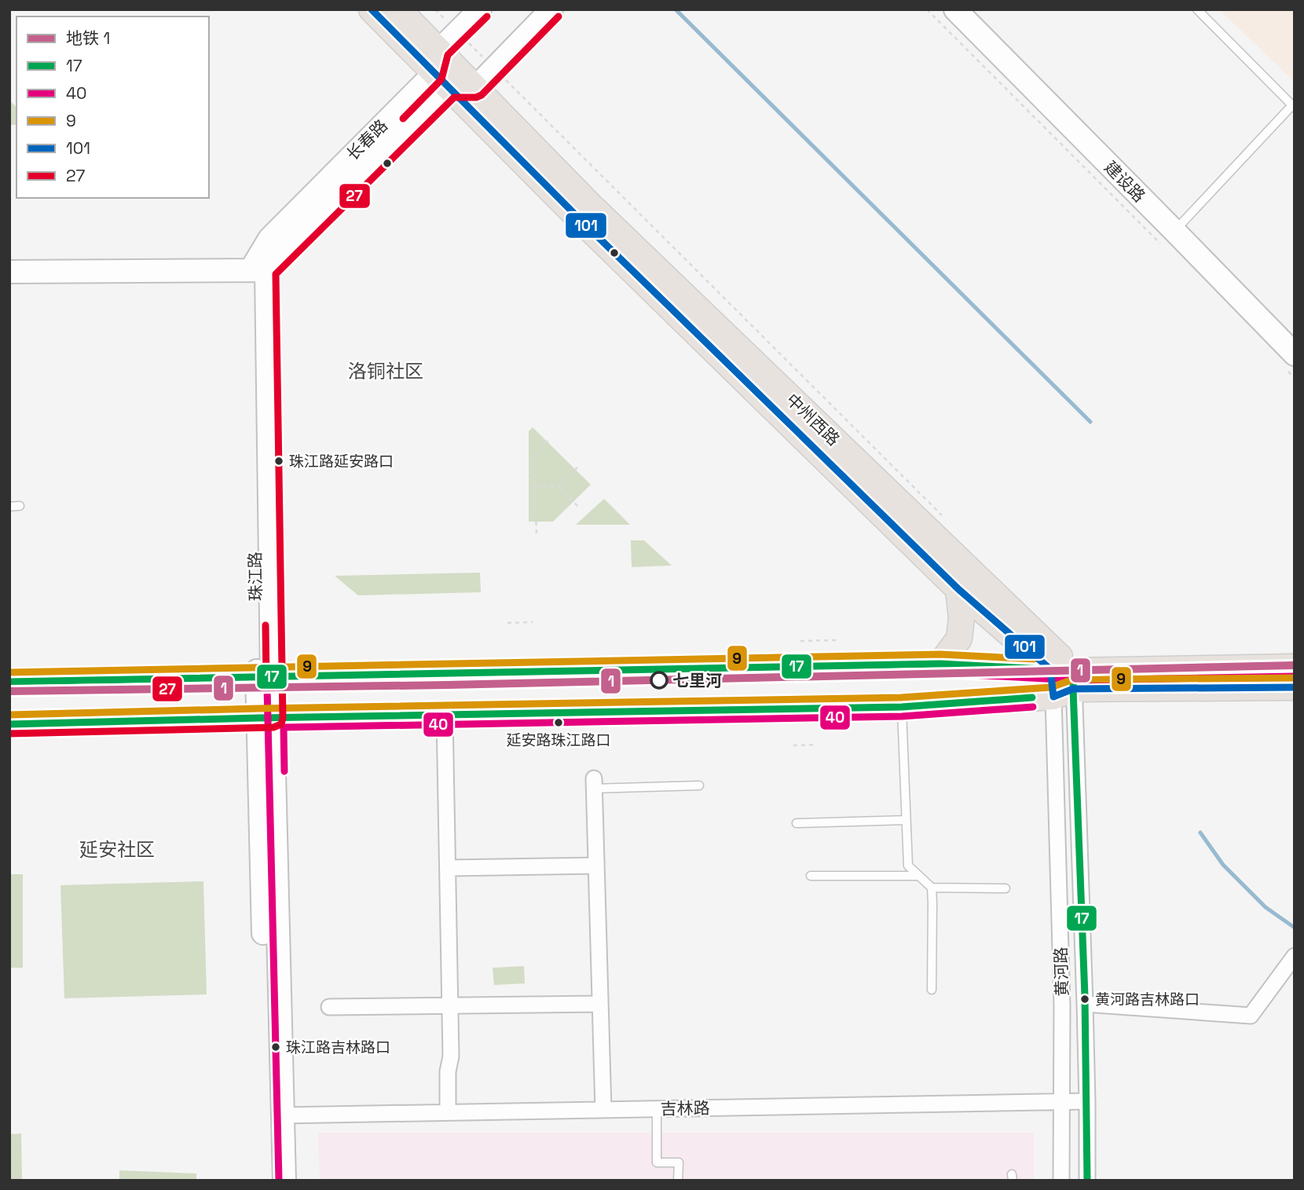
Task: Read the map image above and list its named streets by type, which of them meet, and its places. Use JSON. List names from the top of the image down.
{
  "streets": {
    "main road": [
      "长春路",
      "建设路",
      "中州西路",
      "珠江路"
    ],
    "street": ["黄河路", "吉林路"]
  },
  "crossings": [
    ["长春路", "中州西路"],
    ["长春路", "珠江路"],
    ["中州西路", "黄河路"],
    ["珠江路", "吉林路"],
    ["黄河路", "吉林路"]
  ],
  "districts": ["洛铜社区", "延安社区"],
  "places": [
    "珠江路延安路口",
    "七里河",
    "延安路珠江路口",
    "黄河路吉林路口",
    "珠江路吉林路口"
  ],
  "lines": [
    "transit line 101",
    "transit line 27",
    "transit line 9",
    "transit line 17",
    "metro line 1",
    "transit line 40"
  ],
  "legend": [
    "地铁 1",
    "17",
    "40",
    "9",
    "101",
    "27"
  ]
}
